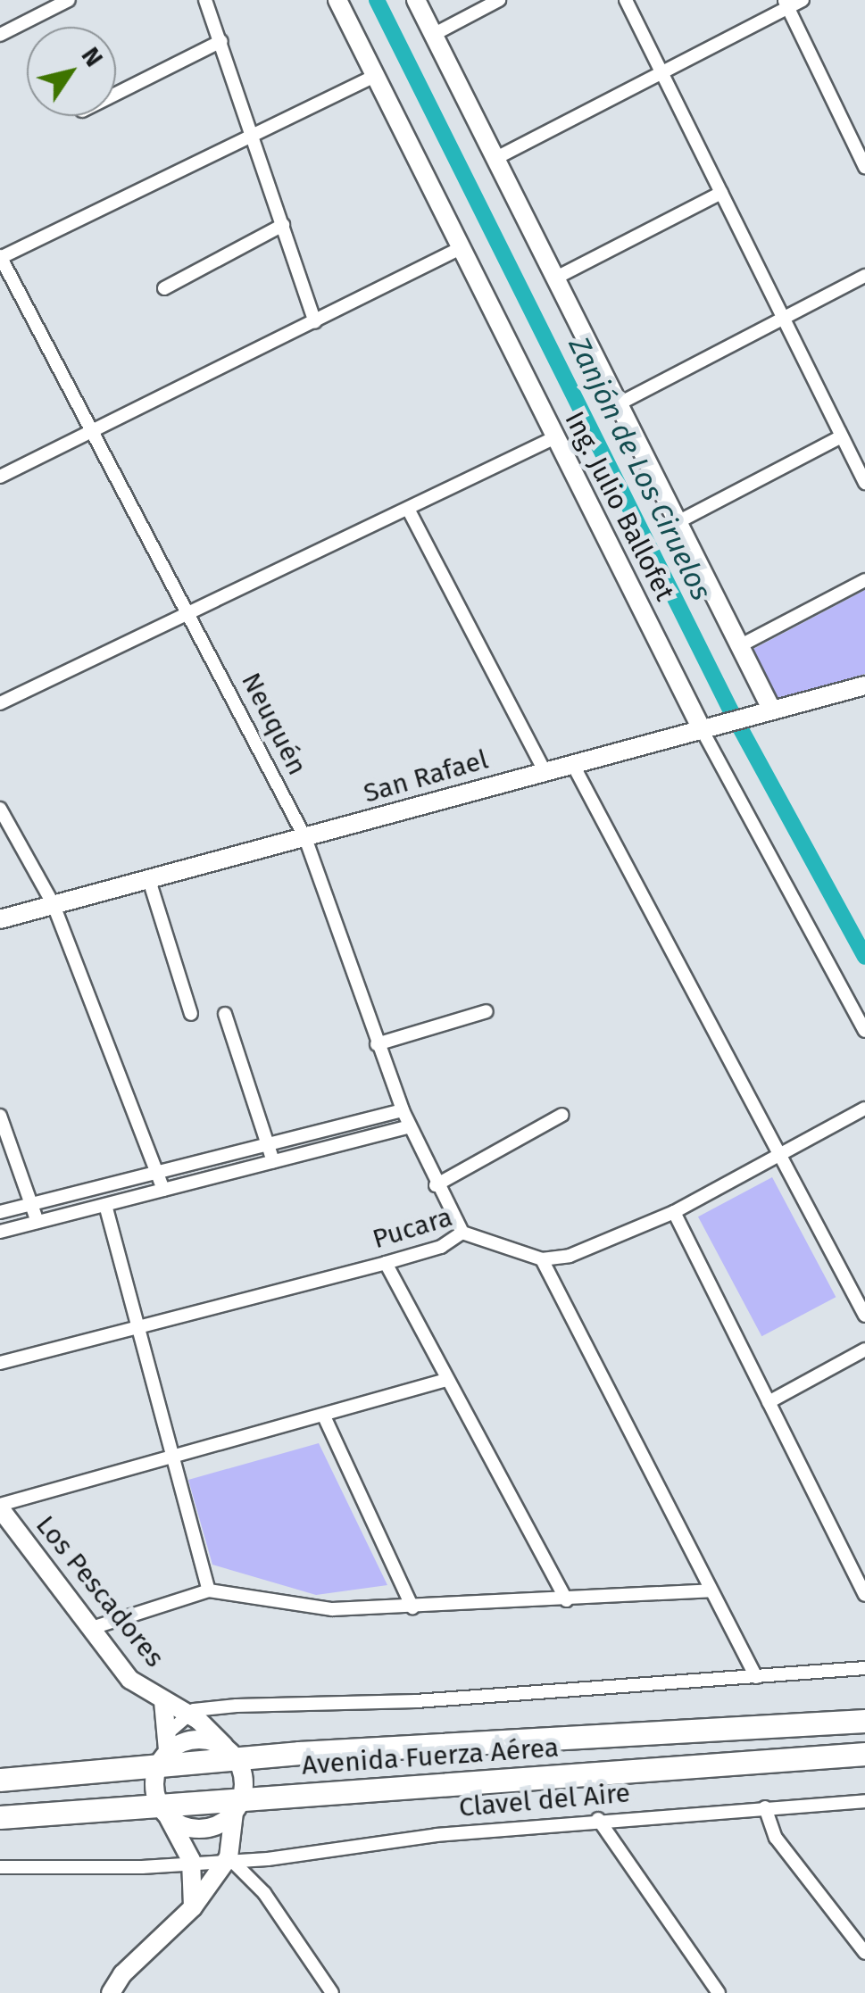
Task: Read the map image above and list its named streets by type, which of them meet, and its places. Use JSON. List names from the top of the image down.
{
  "streets": {
    "highway": ["Avenida Fuerza Aérea"],
    "street": [
      "Ing. Julio Ballofet",
      "Neuquén",
      "San Rafael",
      "Pucara",
      "Los Pescadores",
      "Clavel del Aire"
    ]
  },
  "crossings": [
    ["Ing. Julio Ballofet", "San Rafael"],
    ["Neuquén", "San Rafael"],
    ["Neuquén", "Pucara"],
    ["Los Pescadores", "Avenida Fuerza Aérea"]
  ],
  "water": ["Zanjón de Los Ciruelos"],
  "north": "top right"
}
